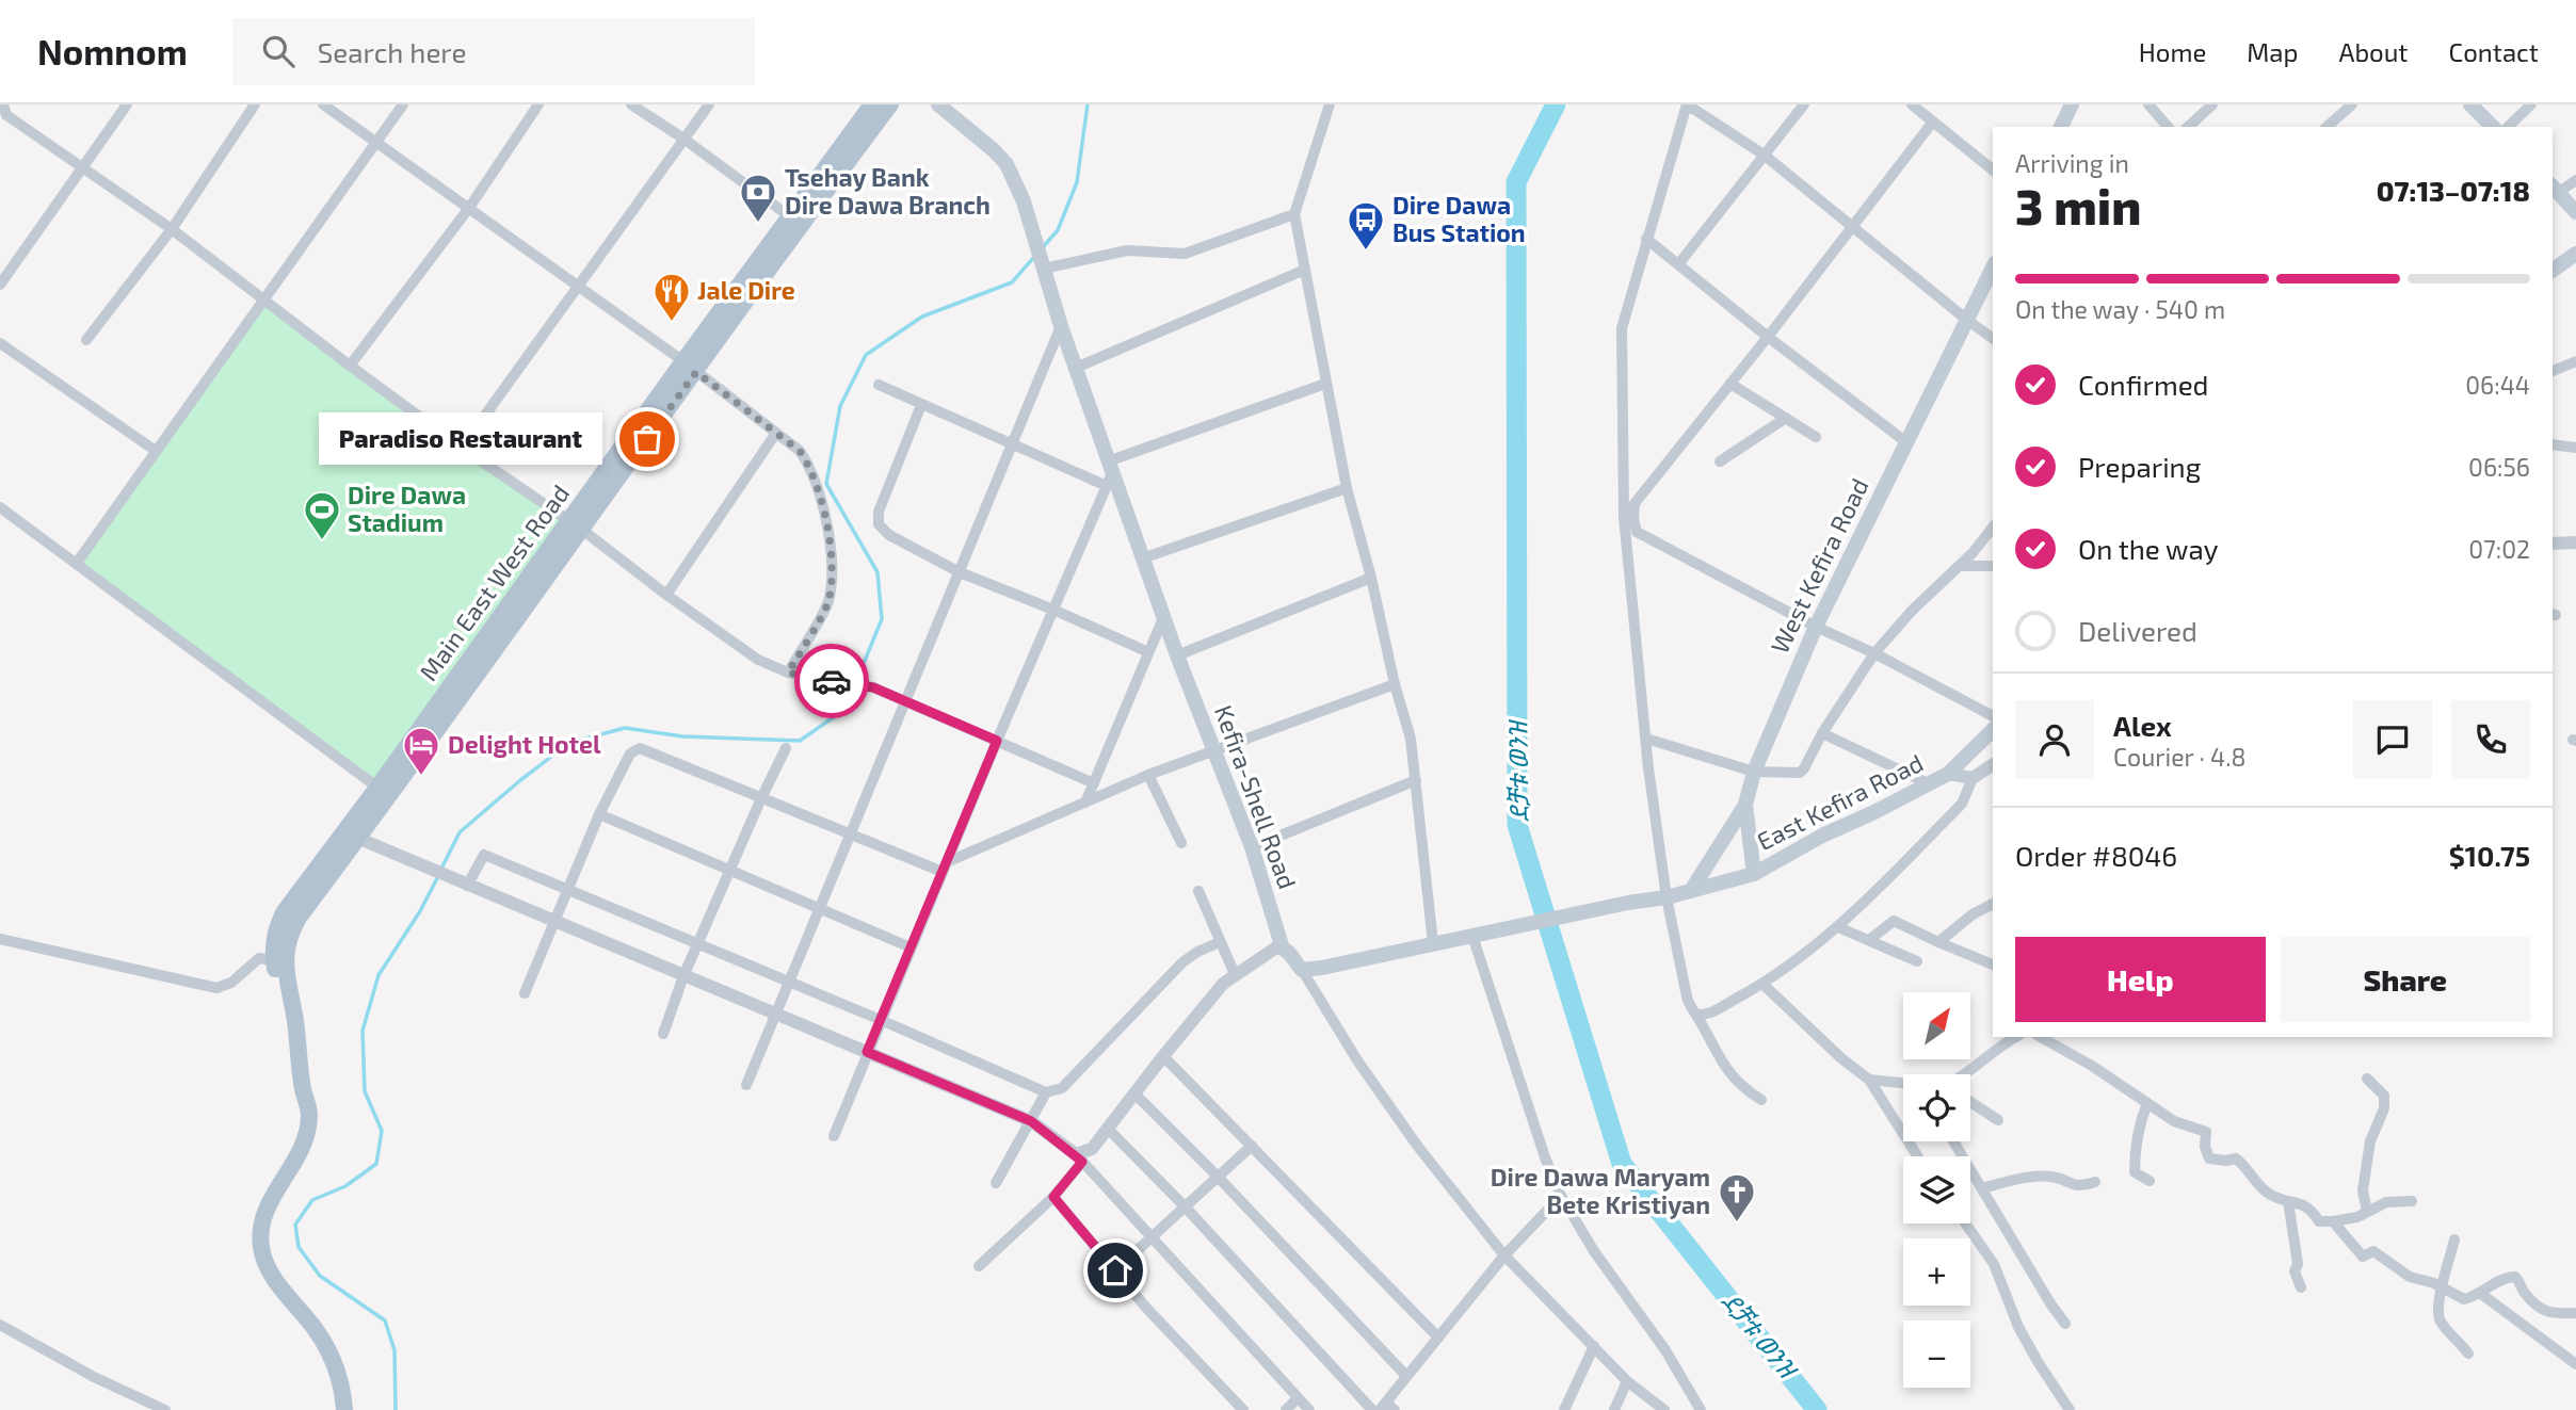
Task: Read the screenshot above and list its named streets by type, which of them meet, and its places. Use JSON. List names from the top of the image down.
{
  "streets": {
    "main road": [
      "West Kefira Road",
      "Main East West Road",
      "Kefira-Shell Road",
      "East Kefira Road"
    ]
  },
  "crossings": [
    ["West Kefira Road", "East Kefira Road"]
  ],
  "water": ["ደቻቱ ወንዝ"],
  "places": {
    "bank": ["Tsehay Bank Dire Dawa Branch"],
    "bus stop": ["Dire Dawa Bus Station"],
    "restaurant": ["Jale Dire"],
    "other": ["Paradiso Restaurant"],
    "sports": ["Dire Dawa Stadium"],
    "hotel": ["Delight Hotel"],
    "church": ["Dire Dawa Maryam Bete Kristiyan"]
  },
  "north": "top right",
  "page": {
    "header": "Nomnom",
    "search": "Search here",
    "nav": [
      "Home",
      "Map",
      "About",
      "Contact"
    ],
    "heading": ["3 min", "Arriving in", "07:13–07:18"],
    "panel": [
      "Alex",
      "Courier · 4.8",
      "Order #8046",
      "$10.75"
    ],
    "bar": "On the way · 540 m",
    "list": [
      ["Confirmed", "06:44"],
      ["Preparing", "06:56"],
      ["On the way", "07:02"],
      "Delivered"
    ],
    "bubble": "Paradiso Restaurant",
    "buttons": ["Help", "Share"],
    "map_buttons": ["+", "−"]
  }
}
